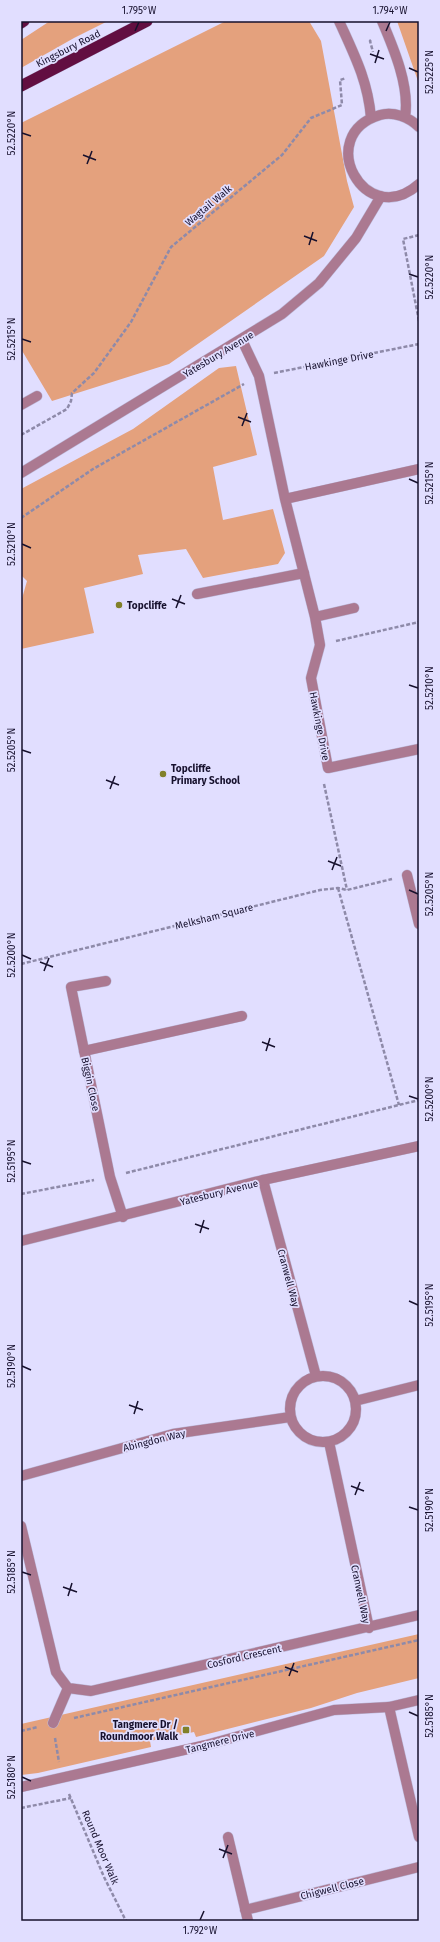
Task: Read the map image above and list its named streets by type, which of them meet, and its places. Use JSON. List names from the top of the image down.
{
  "streets": {
    "highway": ["Kingsbury Road"],
    "street": [
      "Yatesbury Avenue",
      "Hawkinge Drive",
      "Biggin Close",
      "Cranwell Way",
      "Abingdon Way",
      "Cosford Crescent",
      "Tangmere Drive",
      "Chigwell Close"
    ],
    "path": ["Wagtail Walk", "Melksham Square", "Round Moor Walk"]
  },
  "crossings": [
    ["Yatesbury Avenue", "Hawkinge Drive"],
    ["Yatesbury Avenue", "Biggin Close"],
    ["Yatesbury Avenue", "Cranwell Way"],
    ["Cranwell Way", "Abingdon Way"],
    ["Cranwell Way", "Cosford Crescent"],
    ["Tangmere Drive", "Round Moor Walk"]
  ],
  "places": {
    "other": ["Topcliffe", "Topcliffe Primary School"],
    "transit": ["Tangmere Dr / Roundmoor Walk"]
  },
  "coordinates": [
    "1.795°W",
    "1.794°W",
    "52.5225°N",
    "52.5220°N",
    "52.5215°N",
    "52.5210°N",
    "52.5205°N",
    "52.5200°N",
    "52.5195°N",
    "52.5190°N",
    "52.5185°N",
    "52.5180°N",
    "1.792°W"
  ]
}
